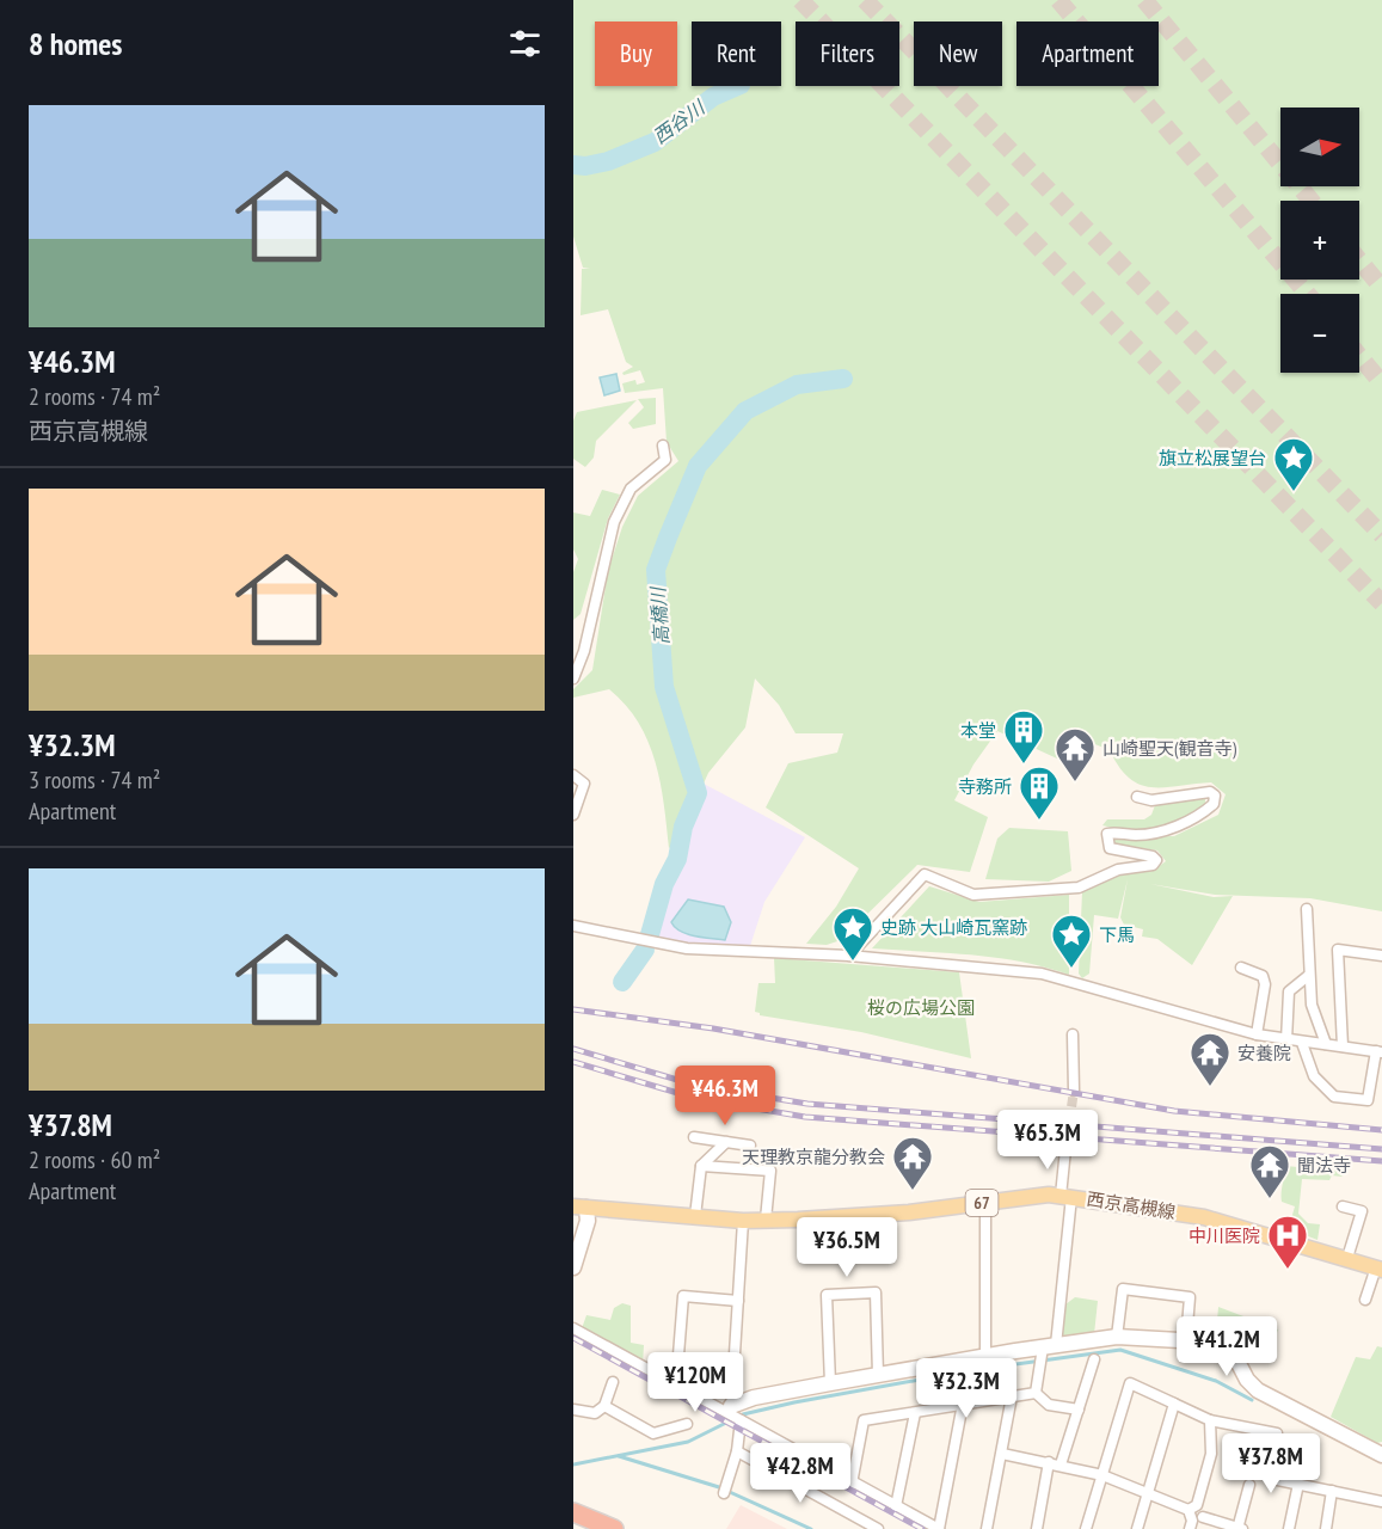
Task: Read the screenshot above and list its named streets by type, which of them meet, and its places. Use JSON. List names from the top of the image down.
{
  "streets": {
    "main road": ["67", "西京高槻線"]
  },
  "water": ["西谷川", "高橋川"],
  "parks": ["桜の広場公園"],
  "places": {
    "place": ["旗立松展望台", "史跡 大山崎瓦窯跡", "下馬"],
    "building": ["本堂", "寺務所"],
    "temple": [
      "山崎聖天(観音寺)",
      "安養院",
      "天理教京龍分教会",
      "聞法寺"
    ],
    "hospital": ["中川医院"]
  },
  "north": "right",
  "page": {
    "heading": "8 homes",
    "chip": [
      "Buy",
      "Rent",
      "Filters",
      "New",
      "Apartment"
    ],
    "list": [
      {
        "name": "¥46.3M",
        "note": "2 rooms · 74 m² · 西京高槻線"
      },
      {
        "name": "¥32.3M",
        "note": "3 rooms · 74 m² · Apartment"
      },
      {
        "name": "¥37.8M",
        "note": "2 rooms · 60 m² · Apartment"
      }
    ],
    "map_buttons": ["+", "−"],
    "price": [
      "¥46.3M",
      "¥65.3M",
      "¥36.5M",
      "¥41.2M",
      "¥120M",
      "¥32.3M",
      "¥37.8M",
      "¥42.8M"
    ]
  }
}
